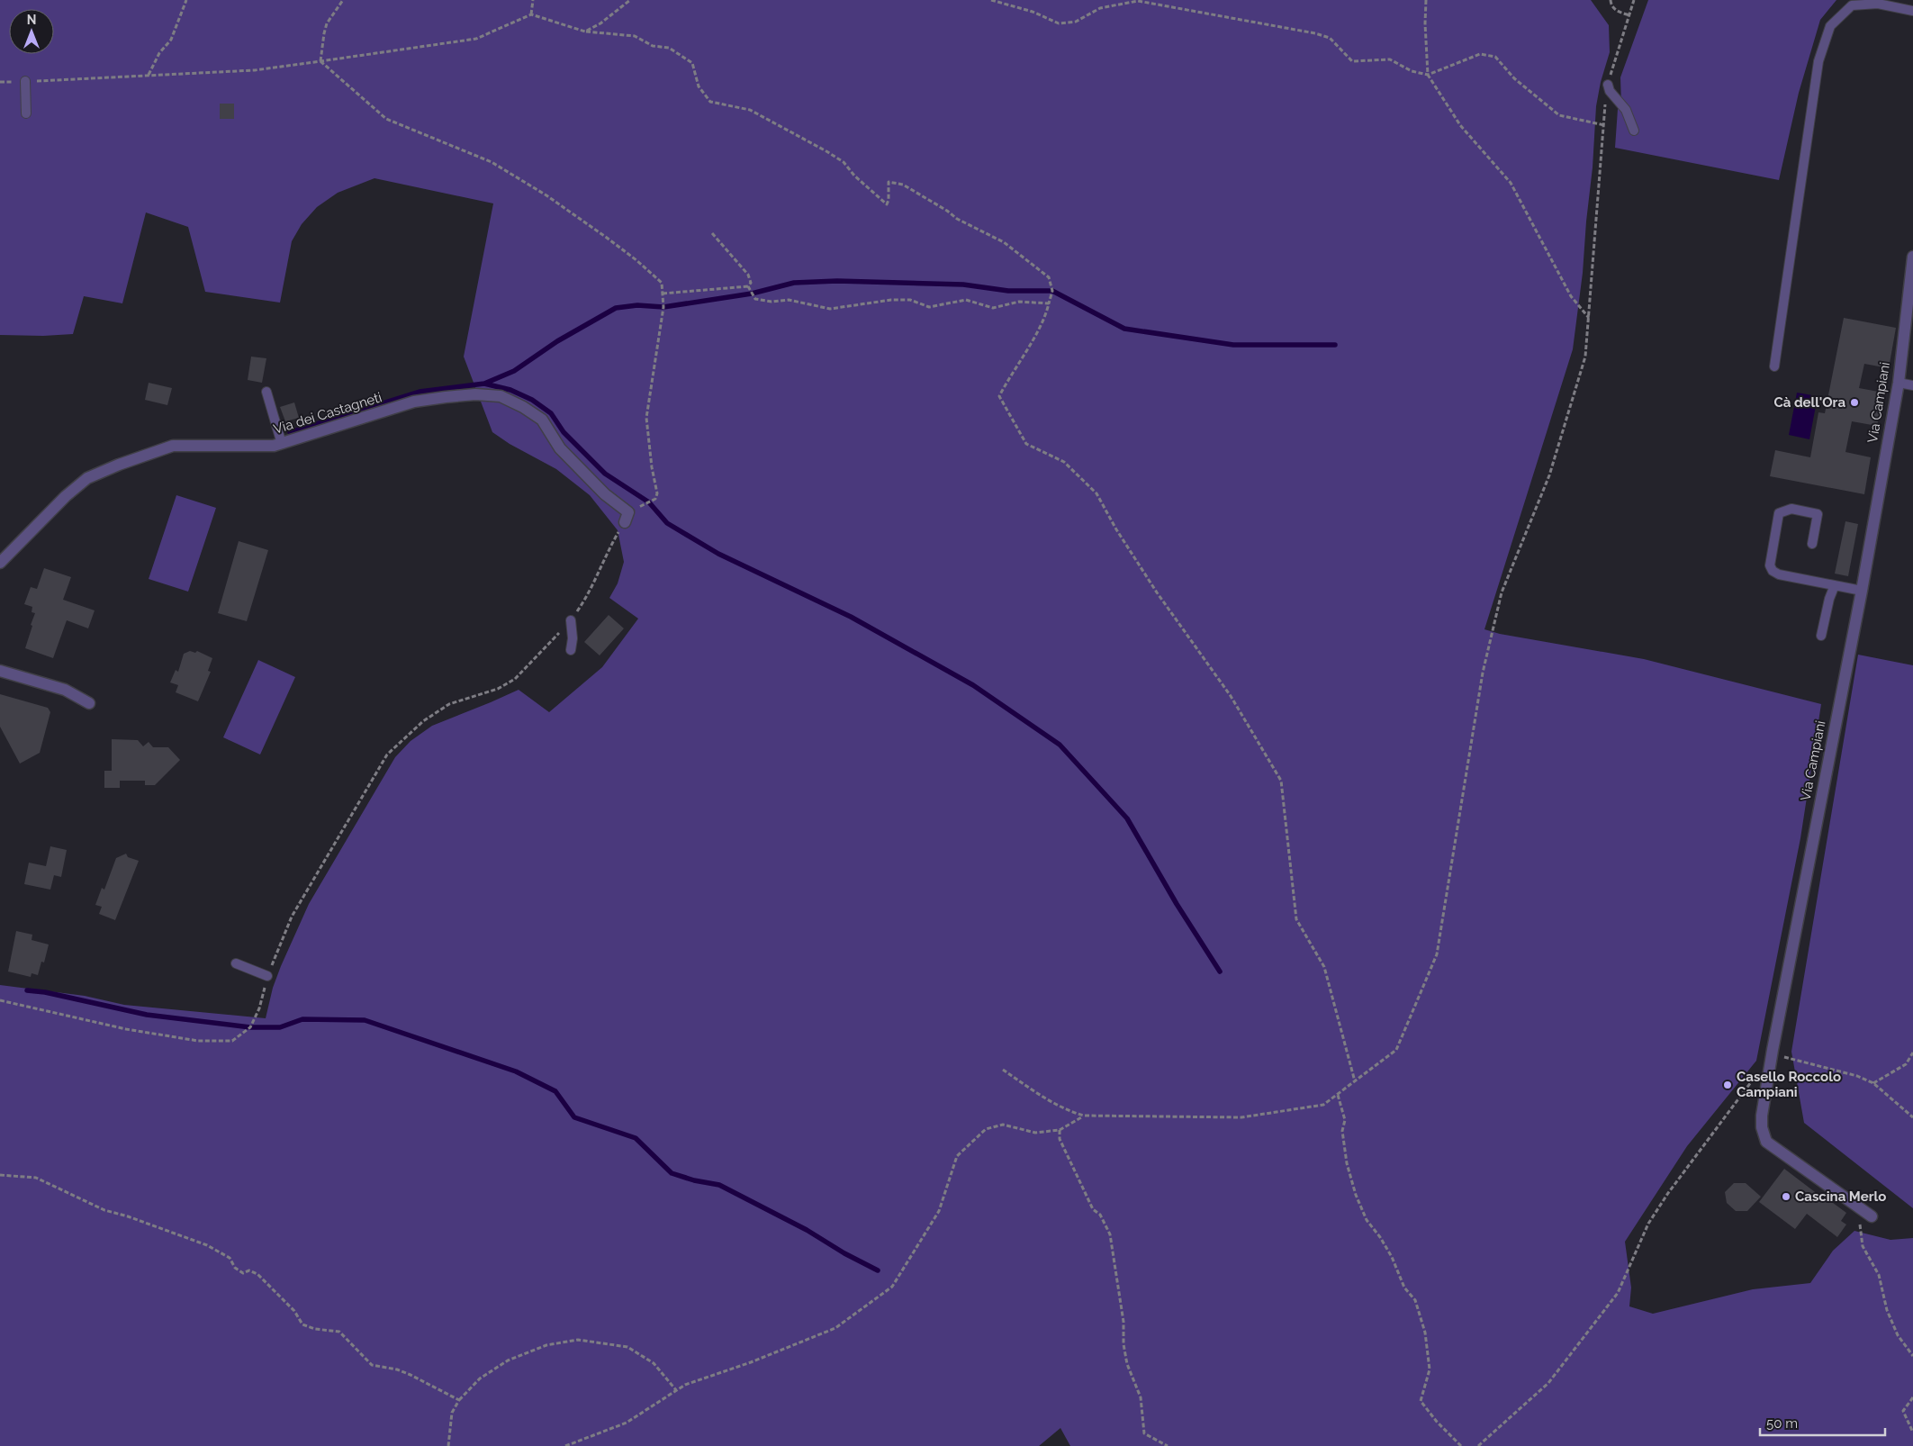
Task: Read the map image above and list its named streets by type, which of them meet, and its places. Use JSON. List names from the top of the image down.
{
  "streets": {
    "street": ["Via Campiani", "Via dei Castagneti"]
  },
  "places": ["Cà dell'Ora", "Casello Roccolo Campiani", "Cascina Merlo"],
  "scale_bar": "50 m",
  "north": "top"
}
